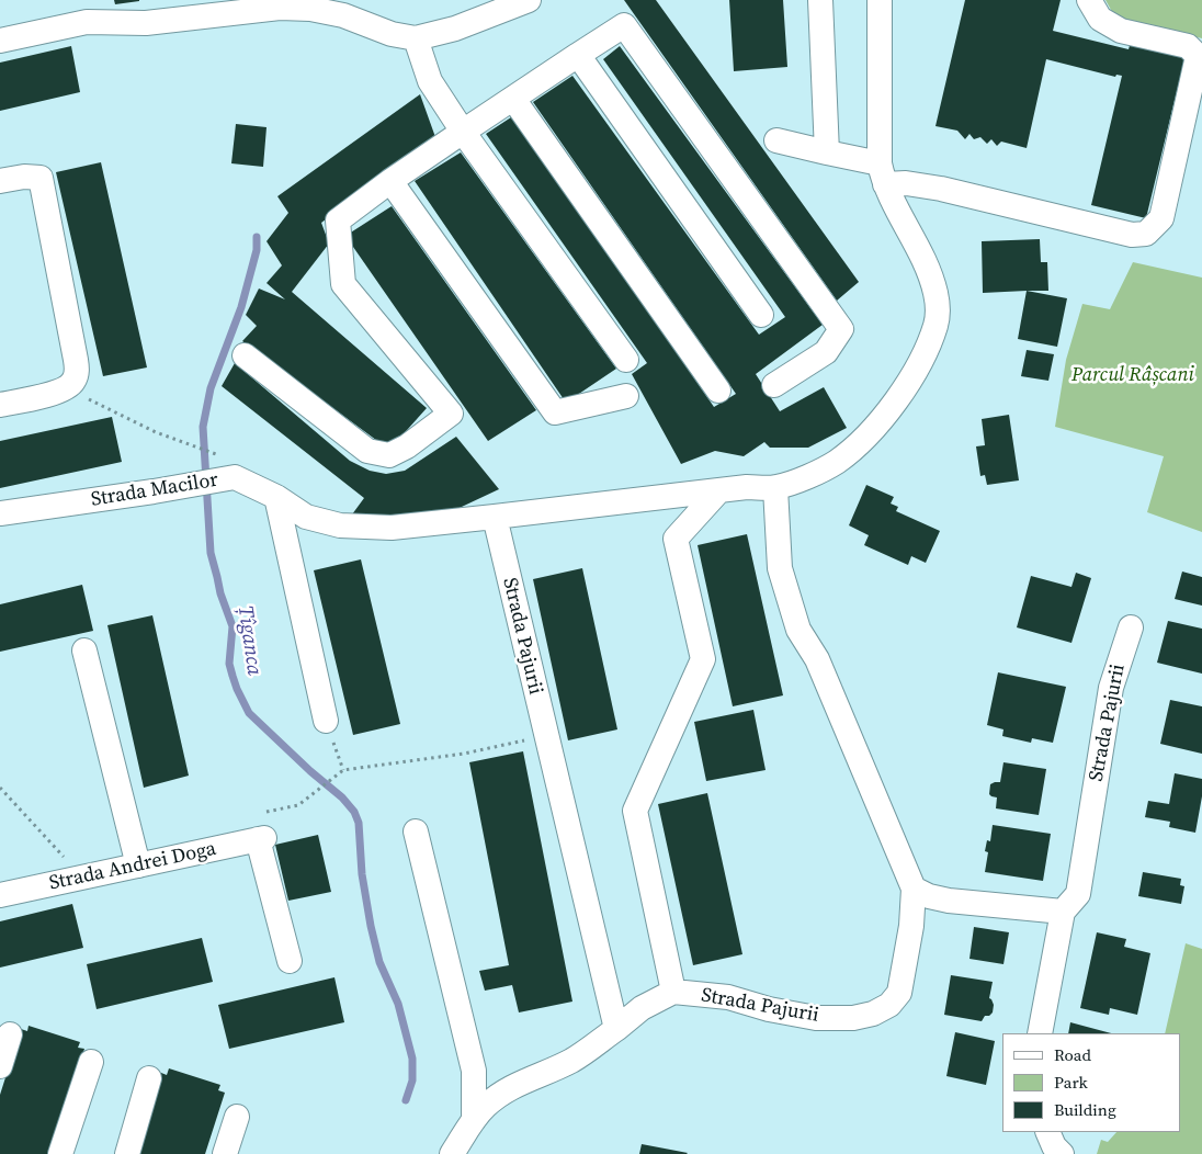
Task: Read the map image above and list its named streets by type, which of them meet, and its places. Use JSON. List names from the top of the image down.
{
  "streets": {
    "street": ["Strada Macilor", "Strada Pajurii", "Strada Andrei Doga"]
  },
  "crossings": [
    ["Strada Macilor", "Strada Pajurii"]
  ],
  "water": ["Țîganca"],
  "parks": ["Parcul Râșcani"],
  "legend": ["Road", "Park", "Building"]
}
